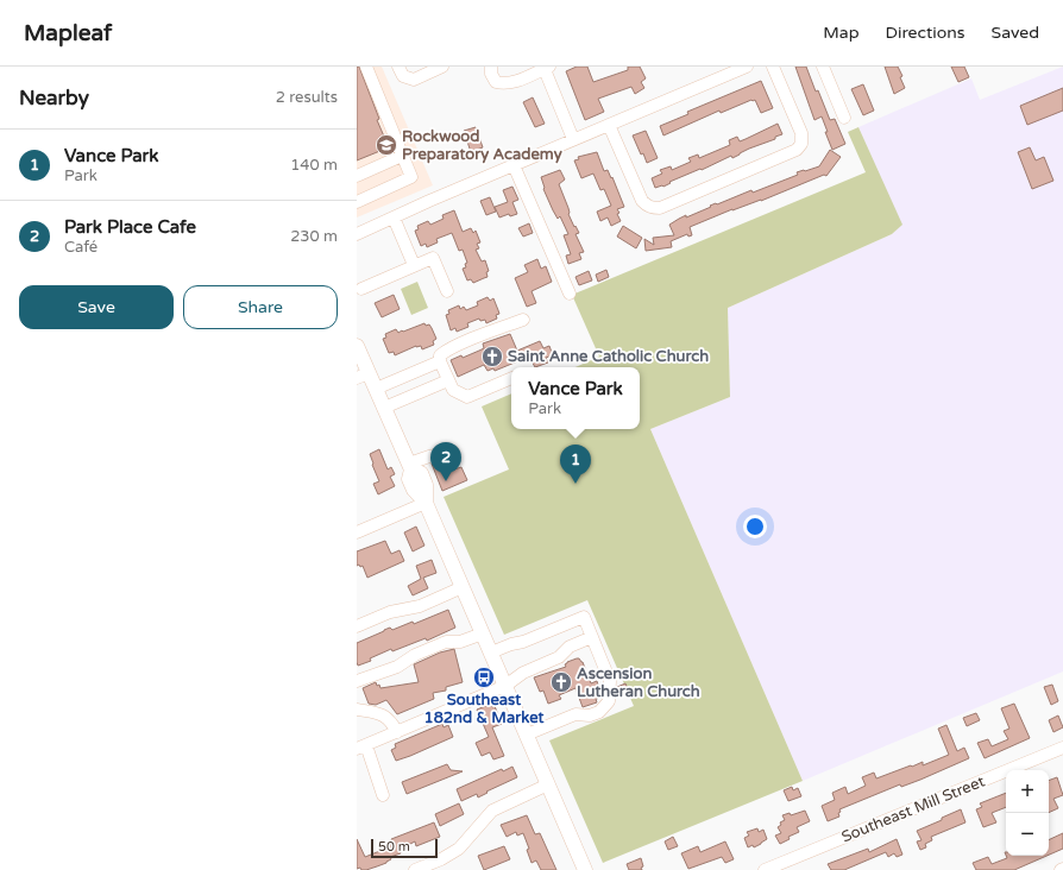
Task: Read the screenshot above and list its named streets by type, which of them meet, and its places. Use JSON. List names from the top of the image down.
{
  "streets": {
    "street": ["Southeast Mill Street"]
  },
  "places": {
    "school or university": ["Rockwood Preparatory Academy"],
    "church": ["Saint Anne Catholic Church", "Ascension Lutheran Church"],
    "bus stop": ["Southeast 182nd & Market"]
  },
  "scale_bar": "50 m",
  "page": {
    "header": "Mapleaf",
    "nav": ["Map", "Directions", "Saved"],
    "heading": ["Nearby", "2 results"],
    "list": [
      {
        "mark": "1",
        "name": "Vance Park",
        "note": "Park",
        "value": "140 m"
      },
      {
        "mark": "2",
        "name": "Park Place Cafe",
        "note": "Café",
        "value": "230 m"
      }
    ],
    "buttons": ["Save", "Share"],
    "popup": ["Vance Park", "Park"],
    "pins": ["2", "1"],
    "map_buttons": ["+", "−"],
    "scale": "50 m"
  }
}
